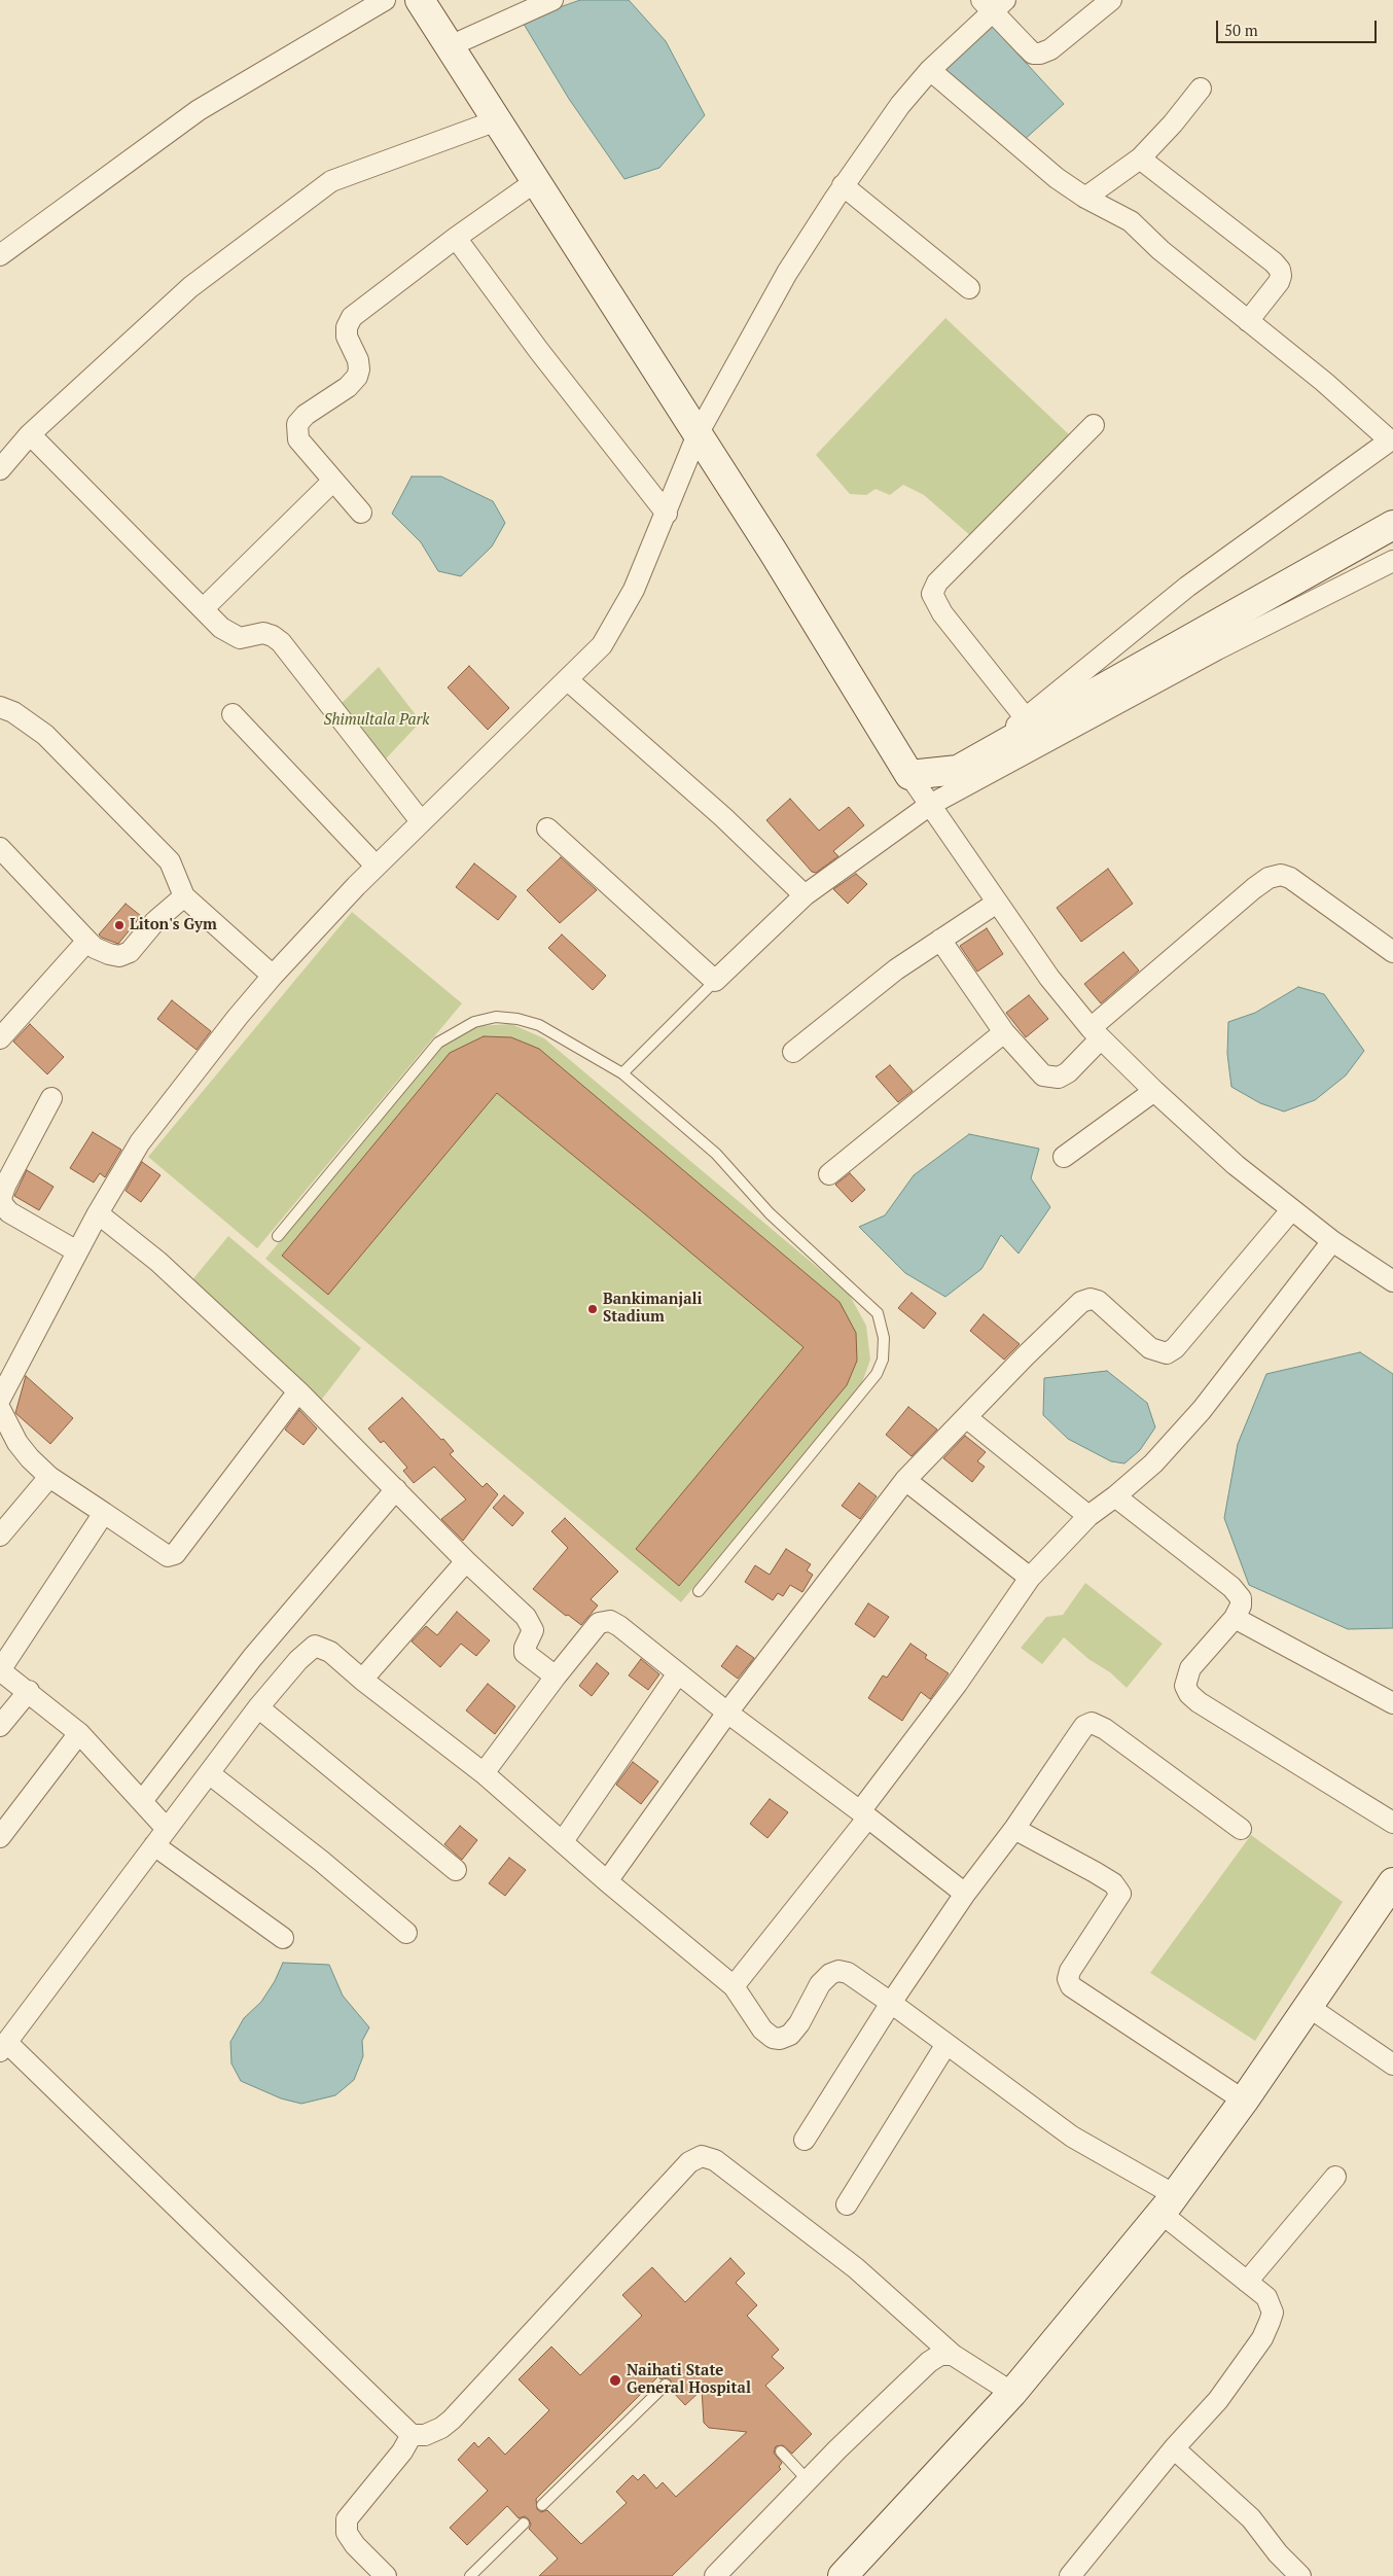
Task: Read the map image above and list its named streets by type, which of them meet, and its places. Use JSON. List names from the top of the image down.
{
  "parks": ["Shimultala Park"],
  "places": ["Liton's Gym", "Bankimanjali Stadium", "Naihati State General Hospital"],
  "scale_bar": "50 m"
}
